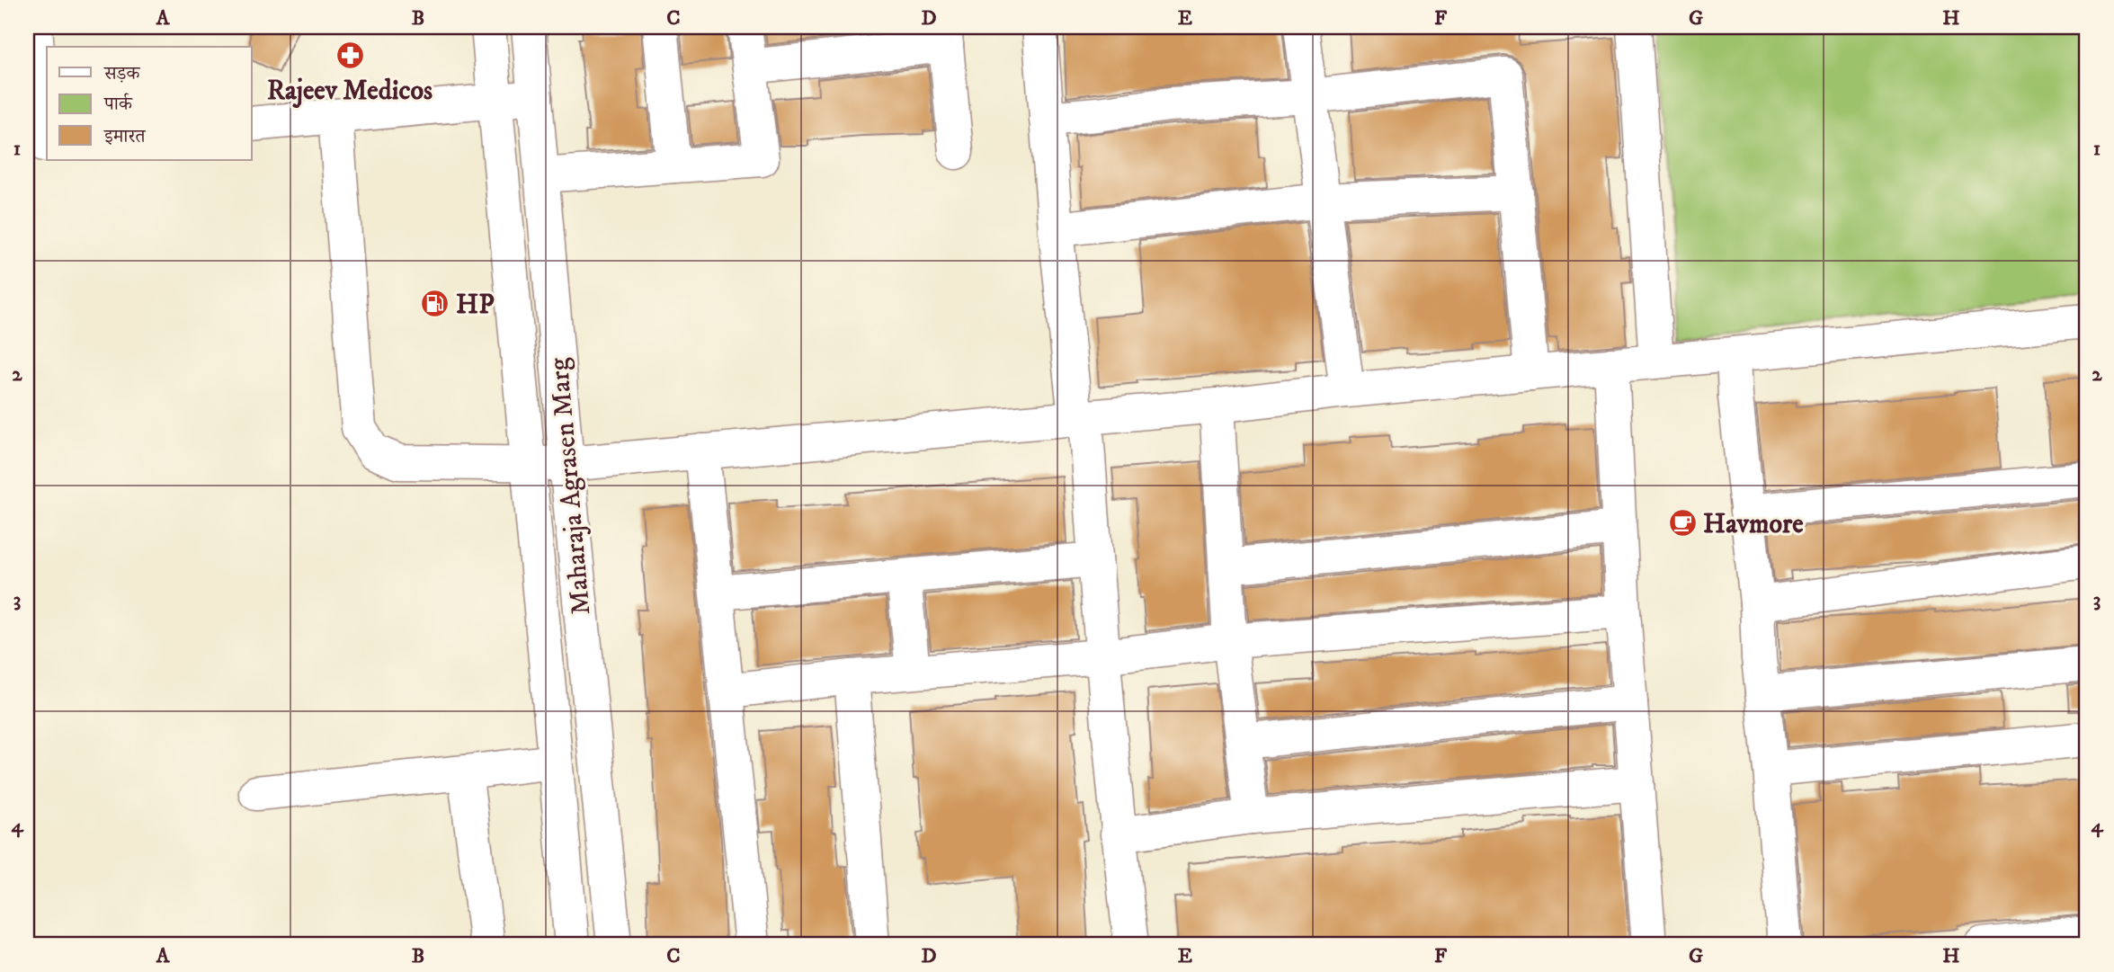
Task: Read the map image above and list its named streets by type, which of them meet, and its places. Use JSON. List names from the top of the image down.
{
  "streets": {
    "street": ["Maharaja Agrasen Marg"]
  },
  "places": {
    "pharmacy": ["Rajeev Medicos"],
    "fuel station": ["HP"],
    "cafe": ["Havmore"]
  },
  "legend": ["सड़क", "पार्क", "इमारत"],
  "grid": {
    "columns": [
      "A",
      "B",
      "C",
      "D",
      "E",
      "F",
      "G",
      "H"
    ],
    "rows": [
      "1",
      "2",
      "3",
      "4"
    ]
  }
}
